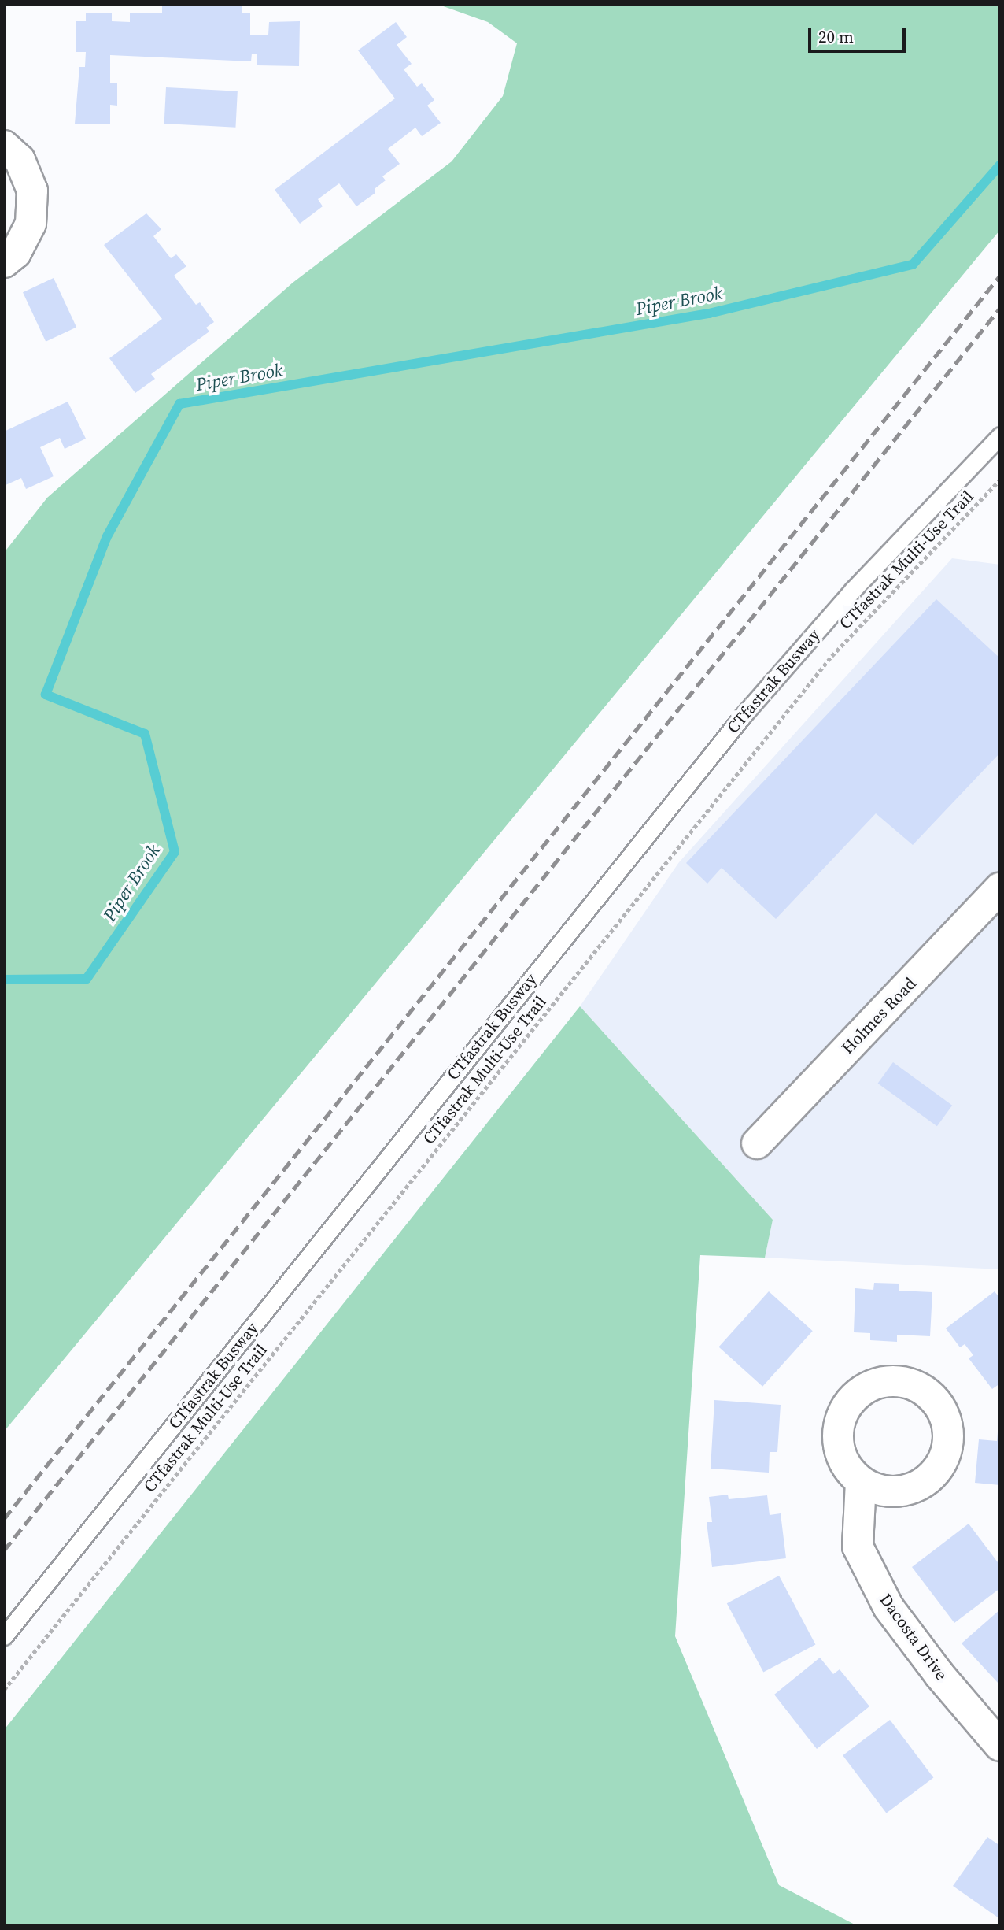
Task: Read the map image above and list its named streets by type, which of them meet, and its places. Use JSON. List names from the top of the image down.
{
  "streets": {
    "street": ["Holmes Road", "Dacosta Drive"],
    "lane": ["CTfastrak Busway"],
    "path": ["CTfastrak Multi-Use Trail"]
  },
  "water": ["Piper Brook"],
  "scale_bar": "20 m"
}
